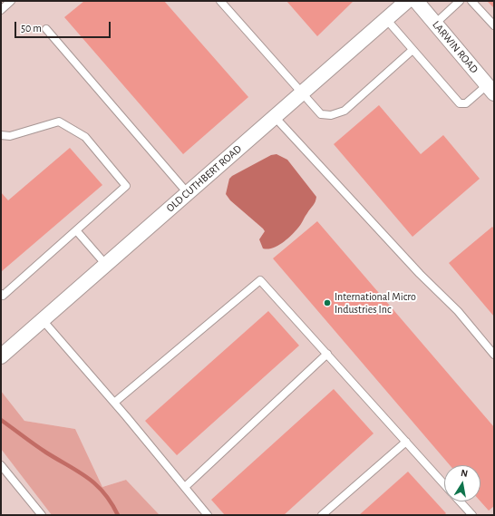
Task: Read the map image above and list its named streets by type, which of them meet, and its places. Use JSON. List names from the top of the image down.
{
  "streets": {
    "street": ["LARWIN ROAD", "OLD CUTHBERT ROAD"]
  },
  "places": ["International Micro Industries Inc"],
  "scale_bar": "50 m",
  "north": "top"
}
